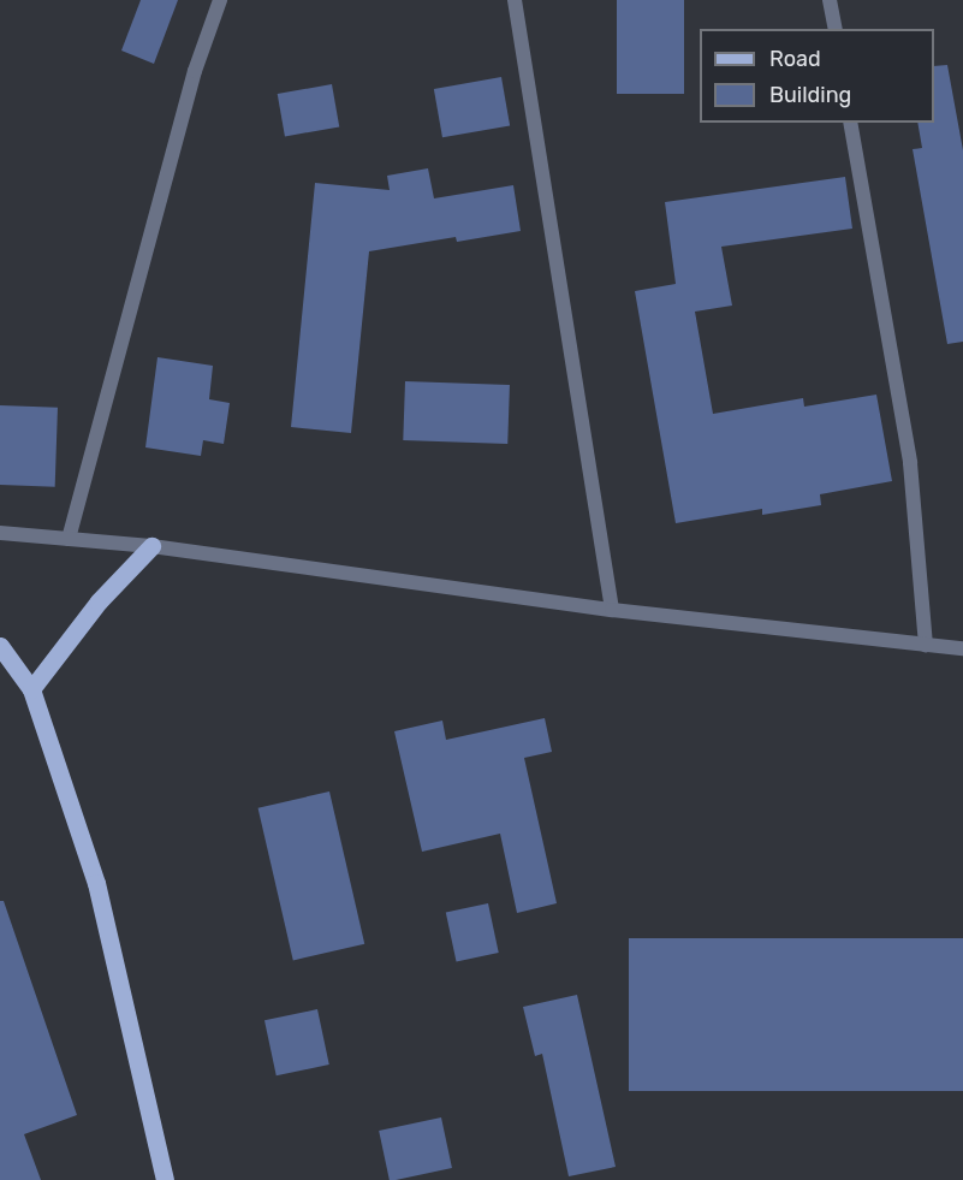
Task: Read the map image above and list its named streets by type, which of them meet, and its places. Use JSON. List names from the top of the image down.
{
  "legend": ["Road", "Building"]
}
